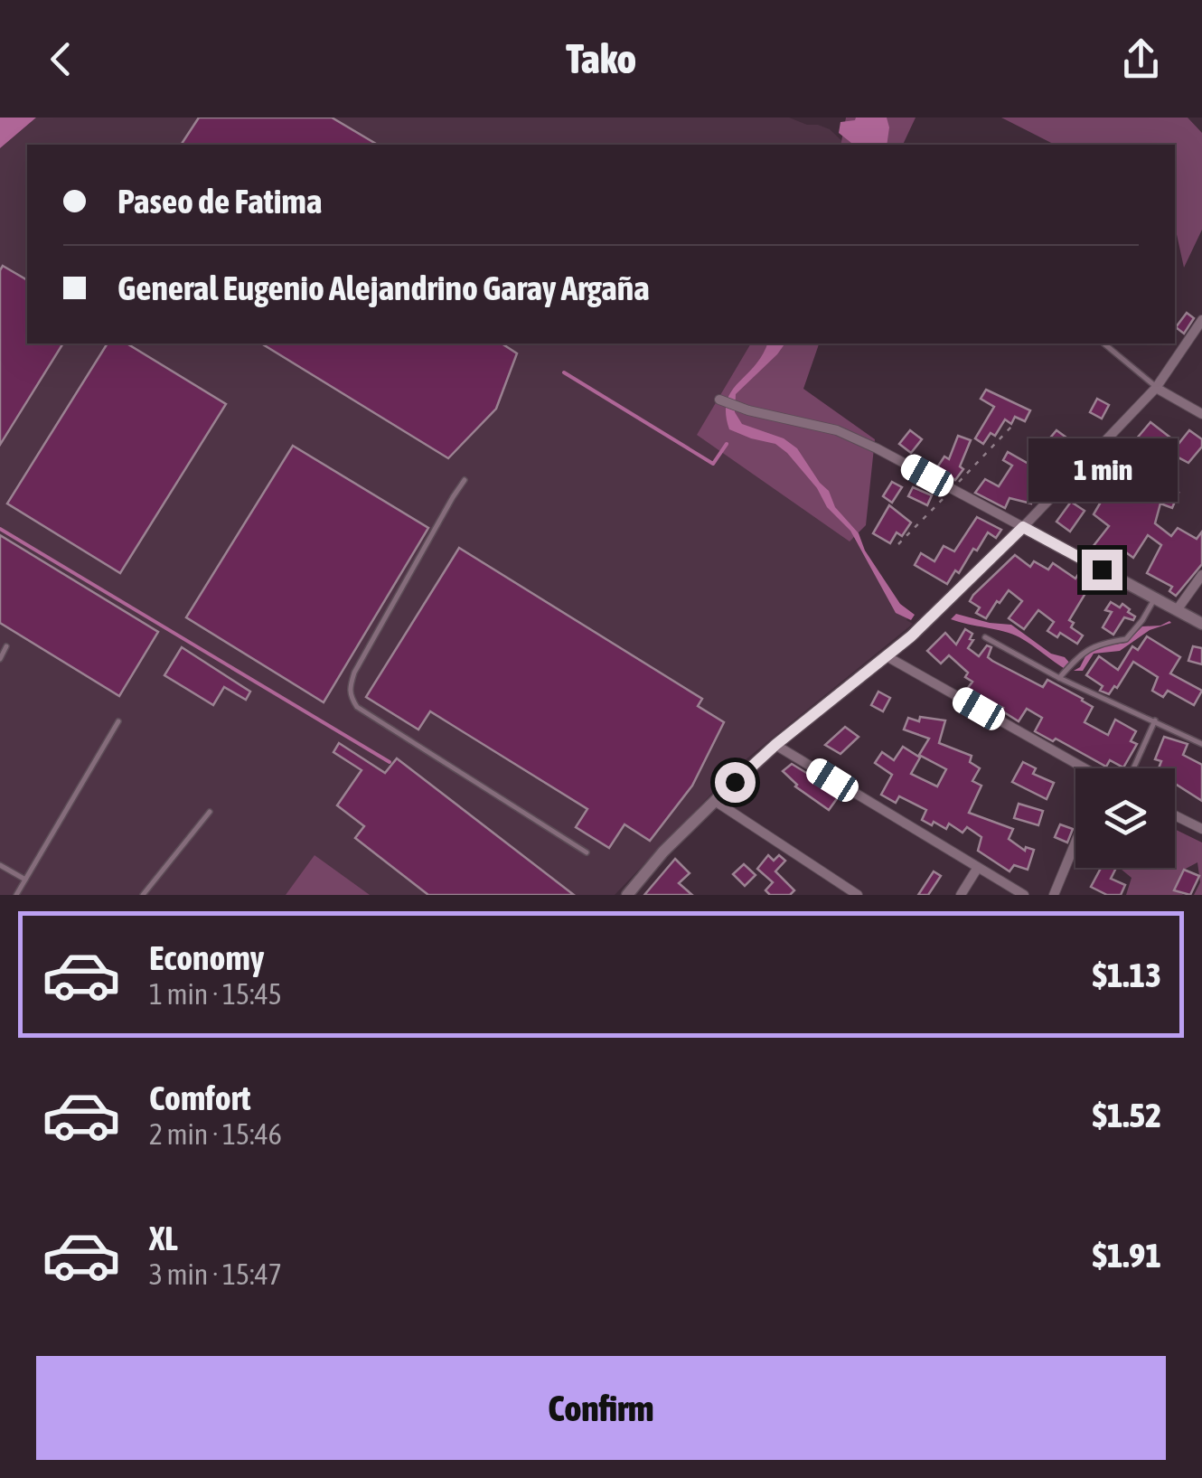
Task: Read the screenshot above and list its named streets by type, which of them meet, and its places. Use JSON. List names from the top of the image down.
{
  "page": {
    "header": "Tako",
    "banner": ["Paseo de Fatima", "General Eugenio Alejandrino Garay Argaña"],
    "bubble": "1 min",
    "list": [
      {
        "name": "Economy",
        "note": "1 min · 15:45",
        "value": "$1.13"
      },
      {
        "name": "Comfort",
        "note": "2 min · 15:46",
        "value": "$1.52"
      },
      {
        "name": "XL",
        "note": "3 min · 15:47",
        "value": "$1.91"
      }
    ],
    "buttons": "Confirm"
  }
}
